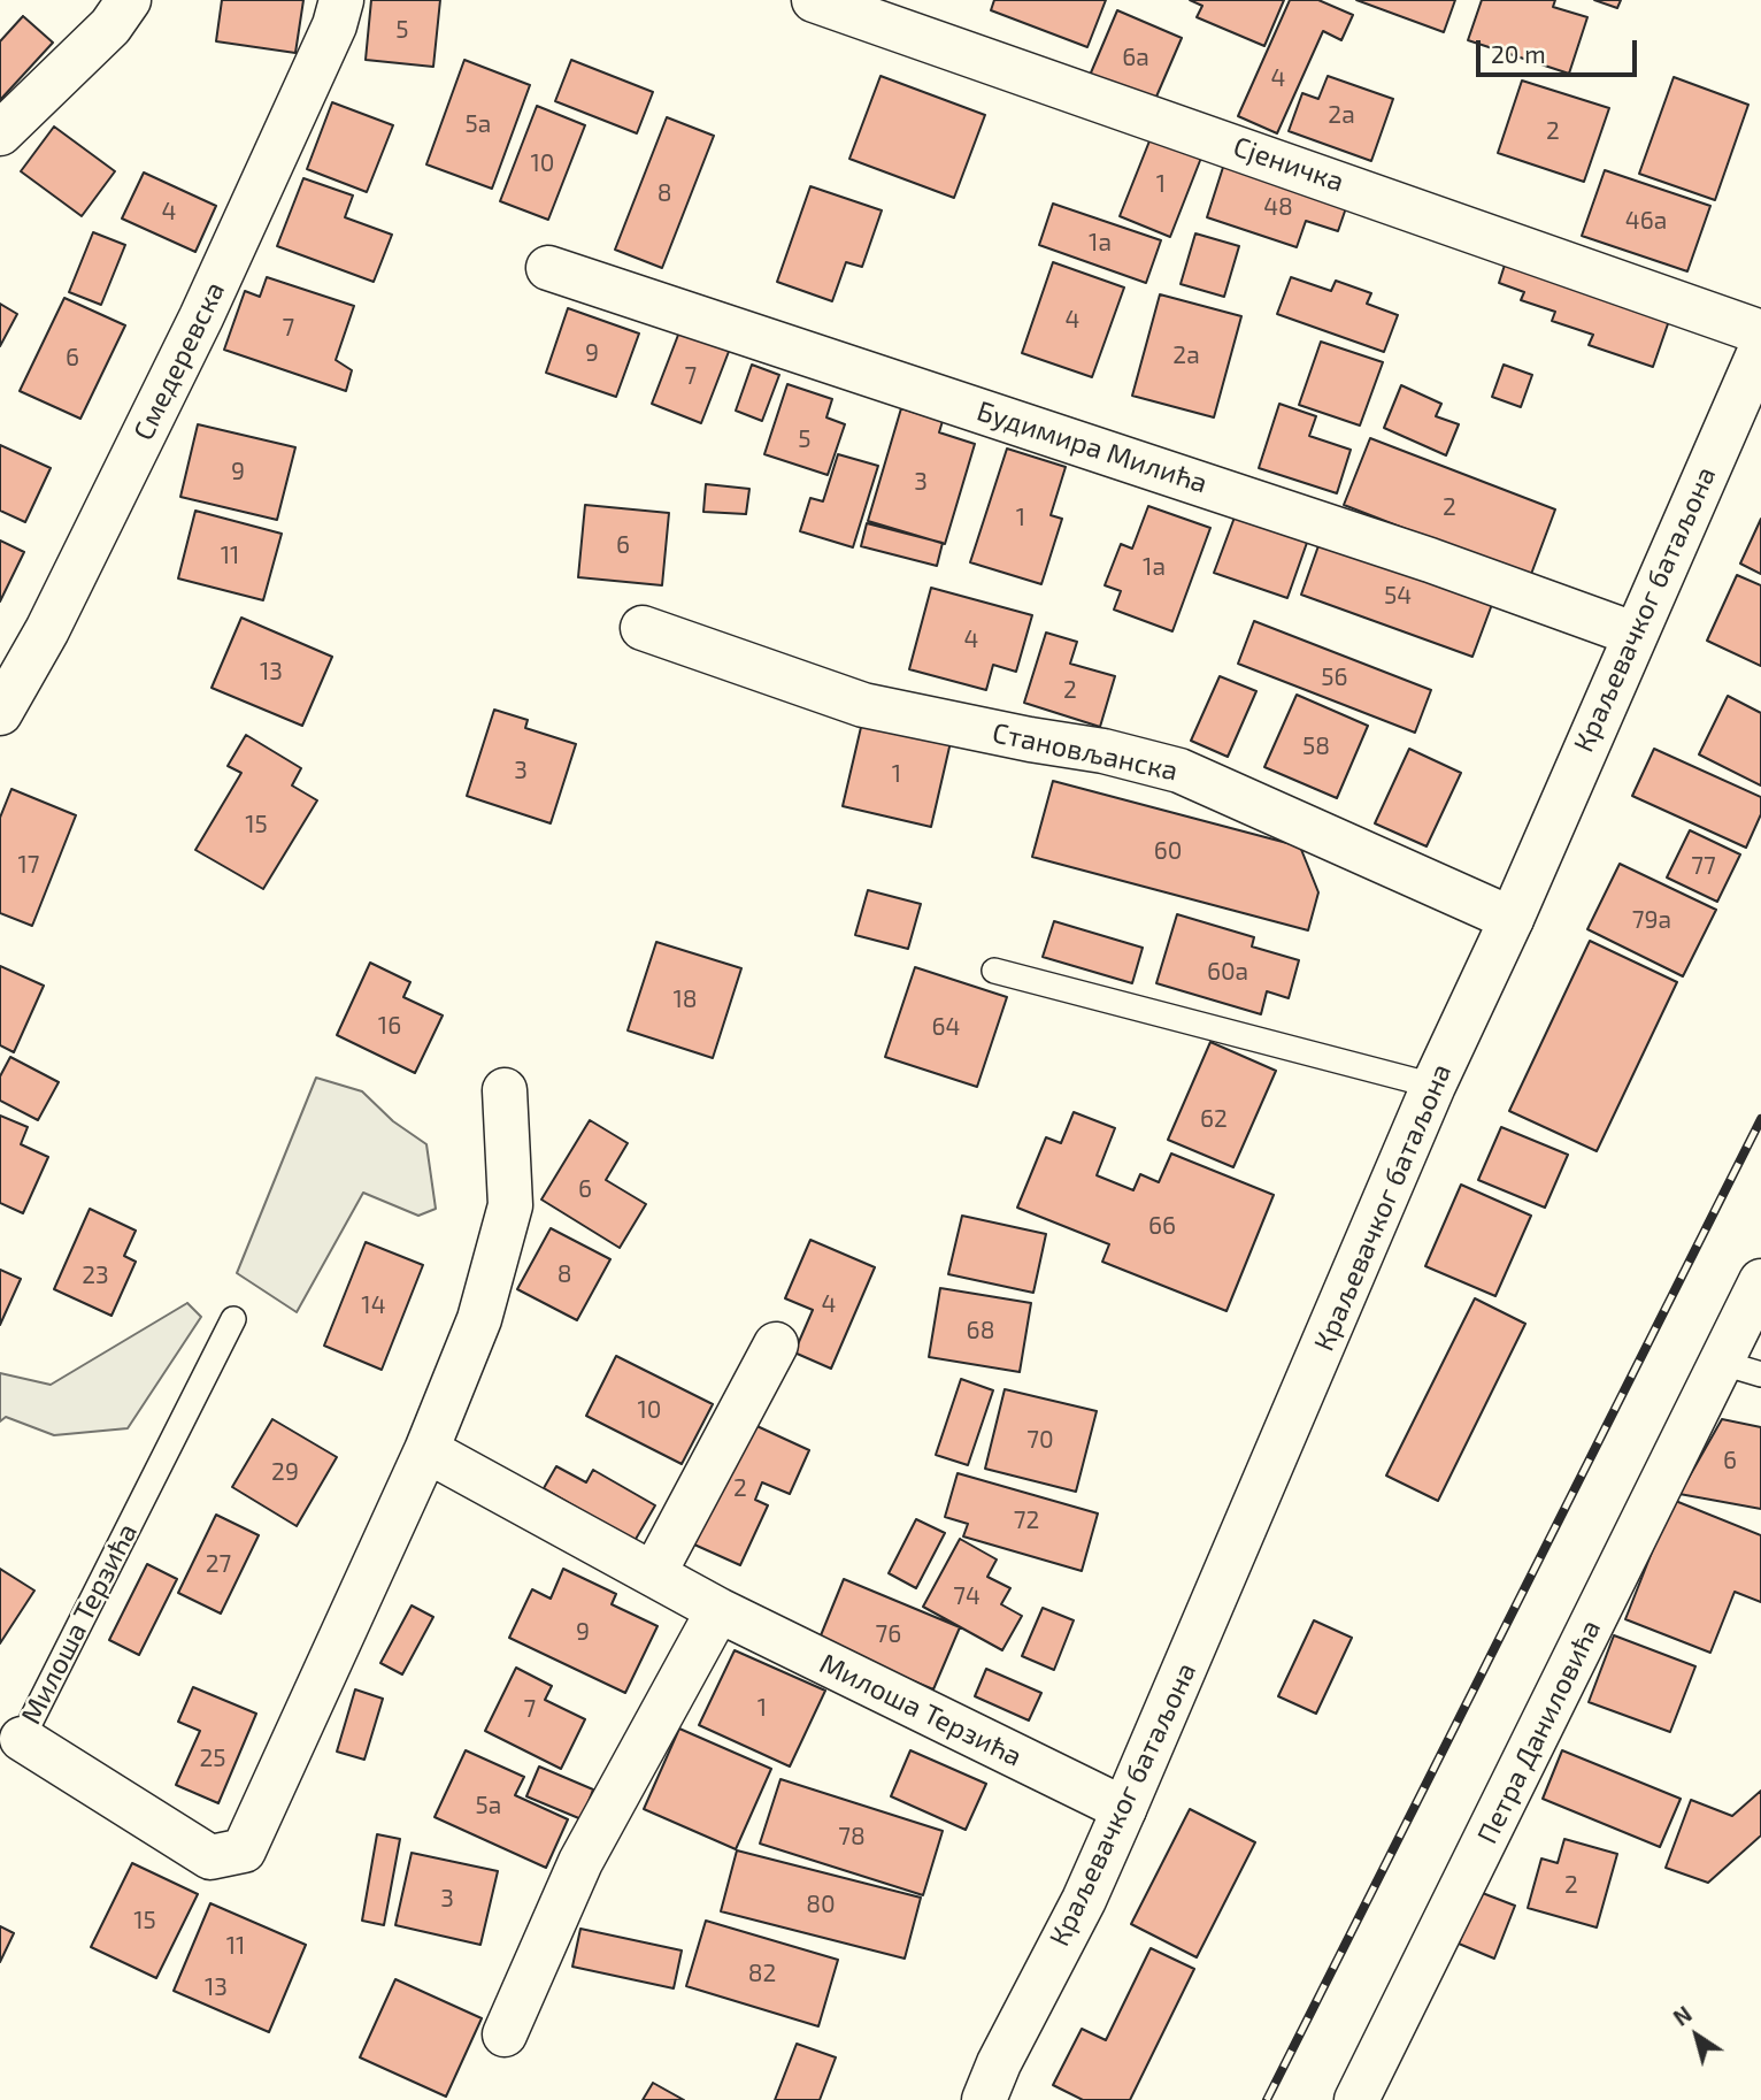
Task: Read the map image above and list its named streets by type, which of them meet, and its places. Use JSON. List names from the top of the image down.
{
  "streets": {
    "street": [
      "Сјеничка",
      "Смедеревска",
      "Будимира Милића",
      "Краљевачког батаљона",
      "Становљанска",
      "Милоша Терзића",
      "Петра Даниловића"
    ]
  },
  "crossings": [
    ["Будимира Милића", "Краљевачког батаљона"],
    ["Краљевачког батаљона", "Становљанска"],
    ["Краљевачког батаљона", "Милоша Терзића"]
  ],
  "house_numbers": [
    "5",
    "6a",
    "4",
    "2a",
    "5a",
    "2",
    "10",
    "1",
    "8",
    "48",
    "4",
    "46a",
    "1a",
    "4",
    "7",
    "9",
    "2a",
    "6",
    "7",
    "5",
    "9",
    "3",
    "2",
    "1",
    "6",
    "11",
    "1a",
    "54",
    "4",
    "13",
    "56",
    "2",
    "58",
    "3",
    "1",
    "15",
    "60",
    "17",
    "77",
    "79a",
    "60a",
    "18",
    "16",
    "64",
    "62",
    "6",
    "66",
    "8",
    "23",
    "4",
    "14",
    "68",
    "10",
    "70",
    "6",
    "29",
    "2",
    "72",
    "27",
    "74",
    "9",
    "76",
    "1",
    "7",
    "25",
    "5a",
    "78",
    "2",
    "3",
    "80",
    "15",
    "11",
    "82",
    "13"
  ],
  "scale_bar": "20 m",
  "north": "top left"
}
